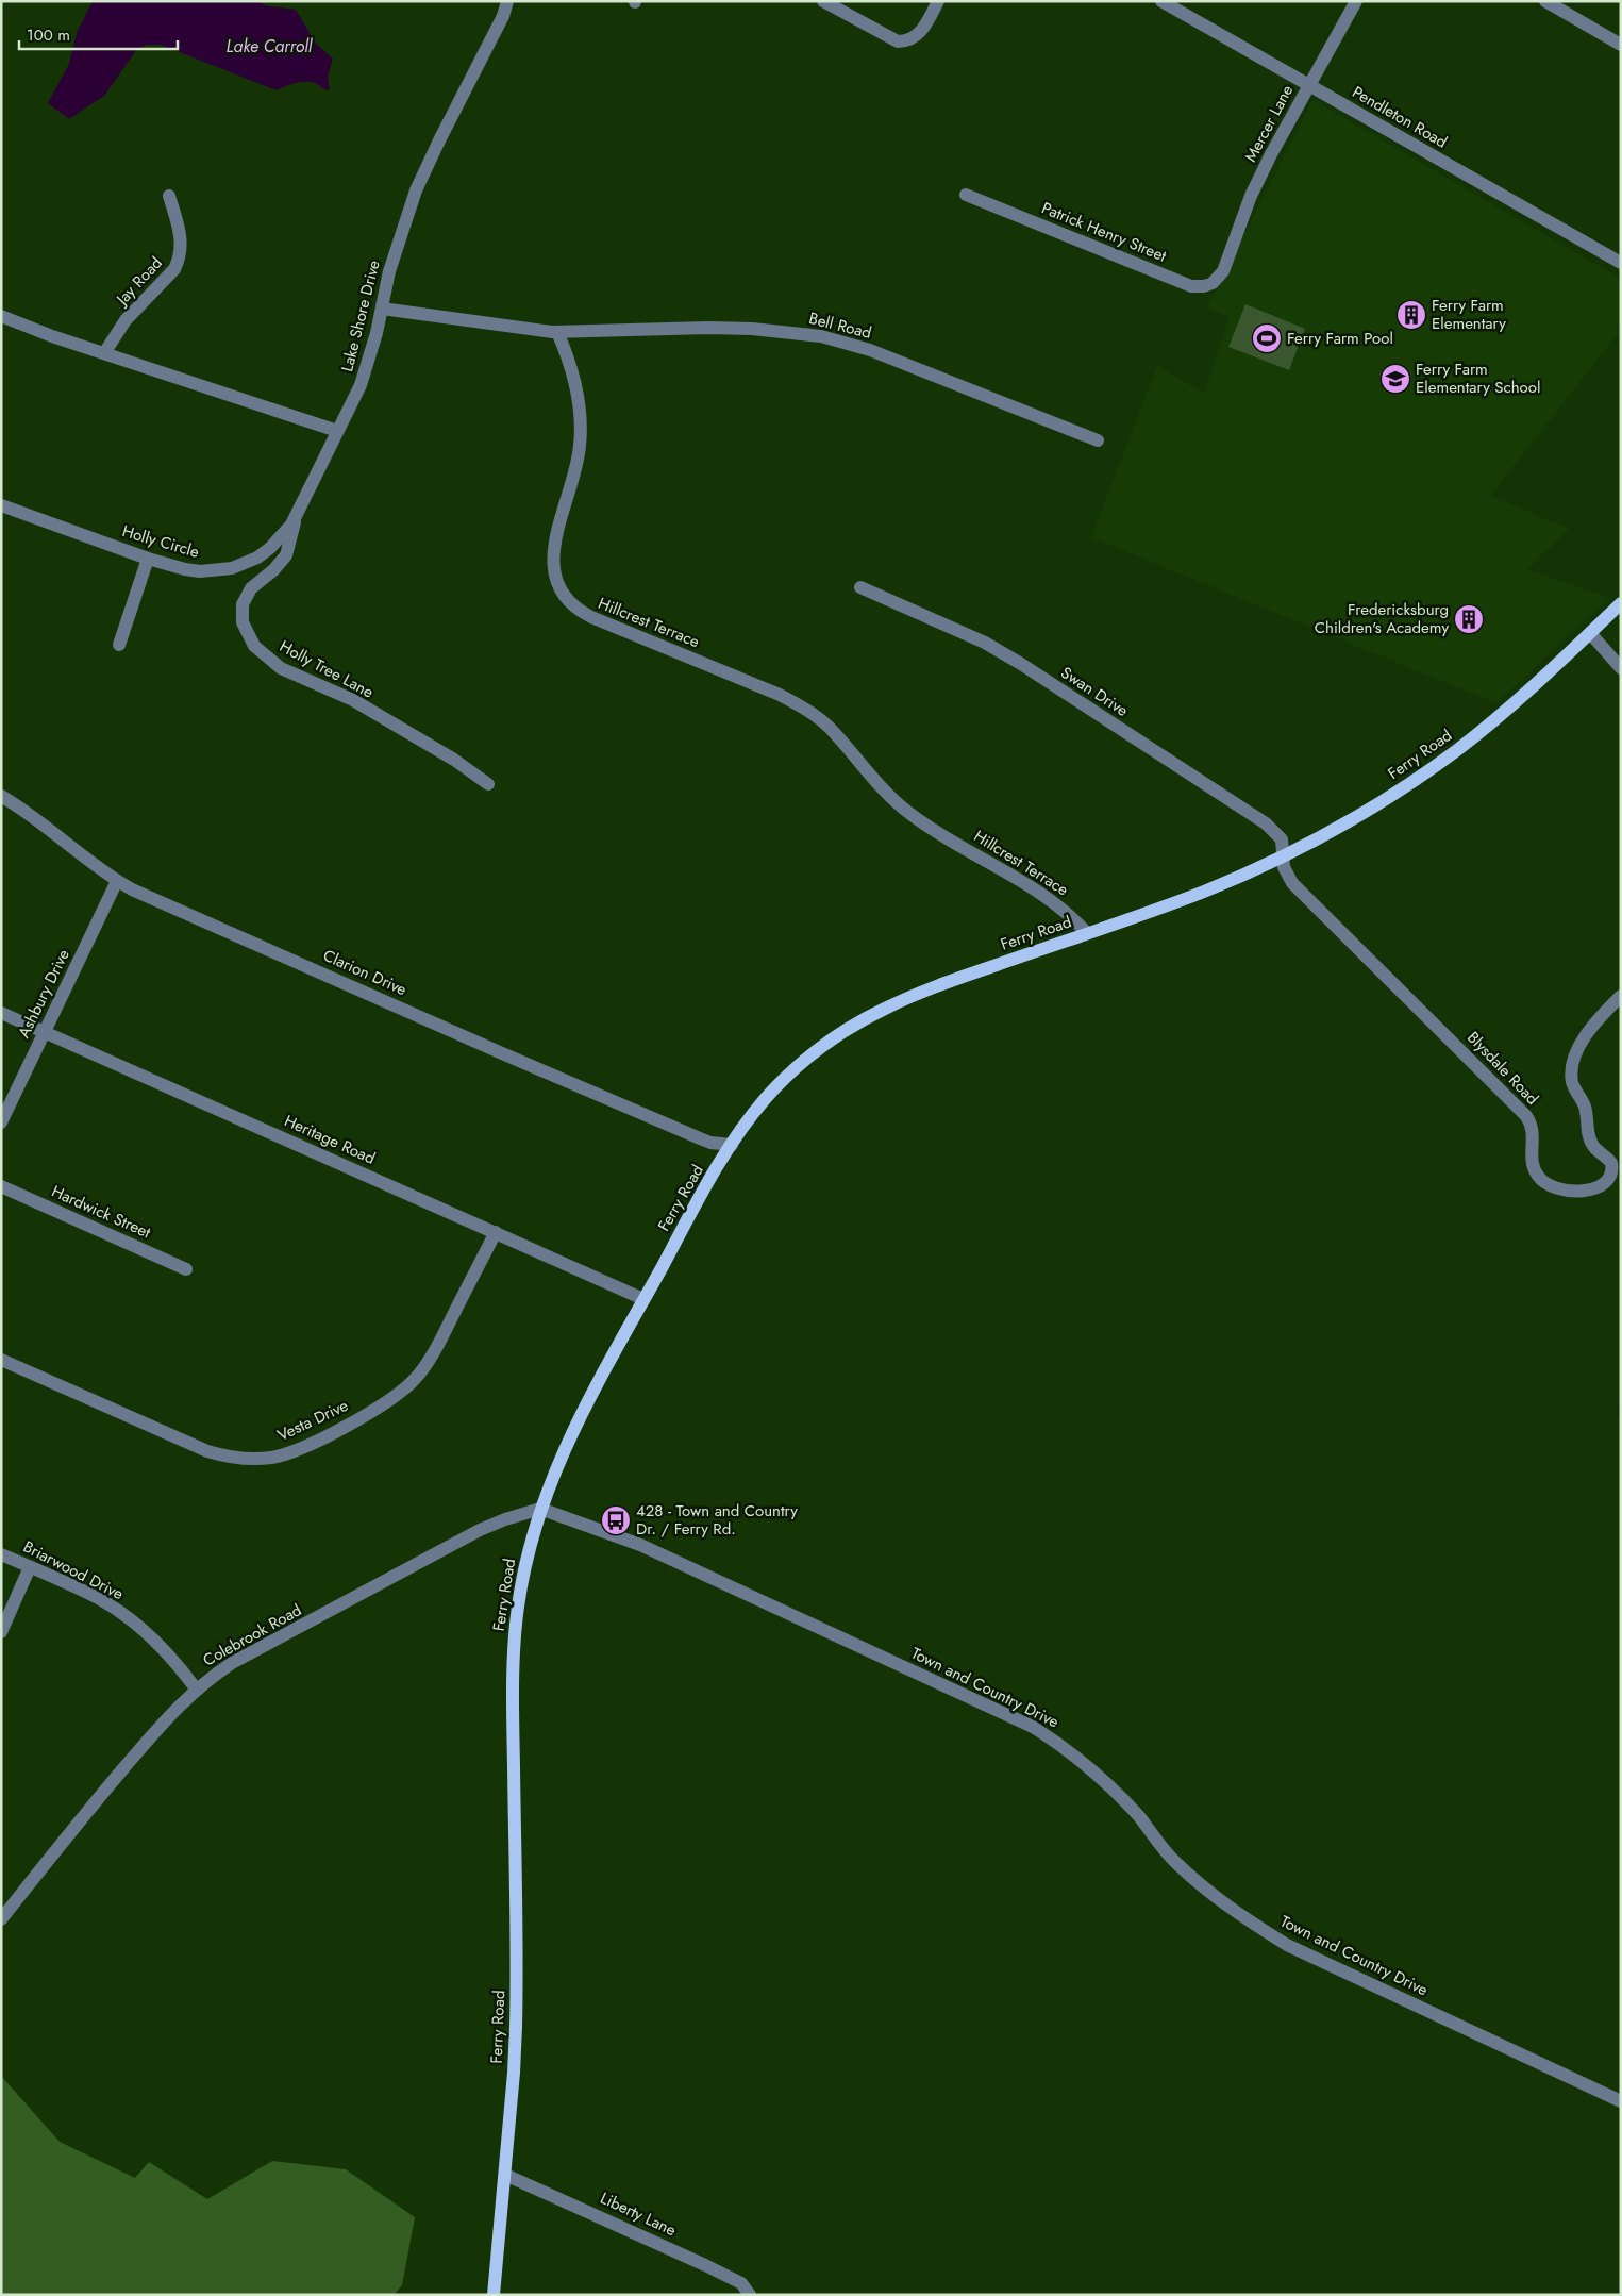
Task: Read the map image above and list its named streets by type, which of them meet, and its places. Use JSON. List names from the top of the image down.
{
  "streets": {
    "main road": ["Ferry Road"],
    "street": [
      "Pendleton Road",
      "Mercer Lane",
      "Patrick Henry Street",
      "Jay Road",
      "Lake Shore Drive",
      "Bell Road",
      "Holly Circle",
      "Hillcrest Terrace",
      "Holly Tree Lane",
      "Swan Drive",
      "Clarion Drive",
      "Ashbury Drive",
      "Blysdale Road",
      "Heritage Road",
      "Hardwick Street",
      "Vesta Drive",
      "Briarwood Drive",
      "Colebrook Road",
      "Town and Country Drive",
      "Liberty Lane"
    ]
  },
  "crossings": [
    ["Pendleton Road", "Mercer Lane"],
    ["Mercer Lane", "Patrick Henry Street"],
    ["Lake Shore Drive", "Holly Circle"],
    ["Bell Road", "Hillcrest Terrace"],
    ["Holly Circle", "Holly Tree Lane"],
    ["Hillcrest Terrace", "Ferry Road"],
    ["Swan Drive", "Ferry Road"],
    ["Swan Drive", "Blysdale Road"],
    ["Ferry Road", "Clarion Drive"],
    ["Ferry Road", "Blysdale Road"],
    ["Ferry Road", "Heritage Road"],
    ["Ferry Road", "Colebrook Road"],
    ["Ferry Road", "Town and Country Drive"],
    ["Ferry Road", "Liberty Lane"],
    ["Clarion Drive", "Ashbury Drive"],
    ["Ashbury Drive", "Heritage Road"],
    ["Heritage Road", "Vesta Drive"],
    ["Briarwood Drive", "Colebrook Road"],
    ["Colebrook Road", "Town and Country Drive"]
  ],
  "water": ["Lake Carroll"],
  "places": {
    "building": ["Ferry Farm Elementary", "Fredericksburg Children's Academy"],
    "sports": ["Ferry Farm Pool"],
    "school or university": ["Ferry Farm Elementary School"],
    "bus stop": ["428 - Town and Country Dr. / Ferry Rd."]
  },
  "scale_bar": "100 m"
}
